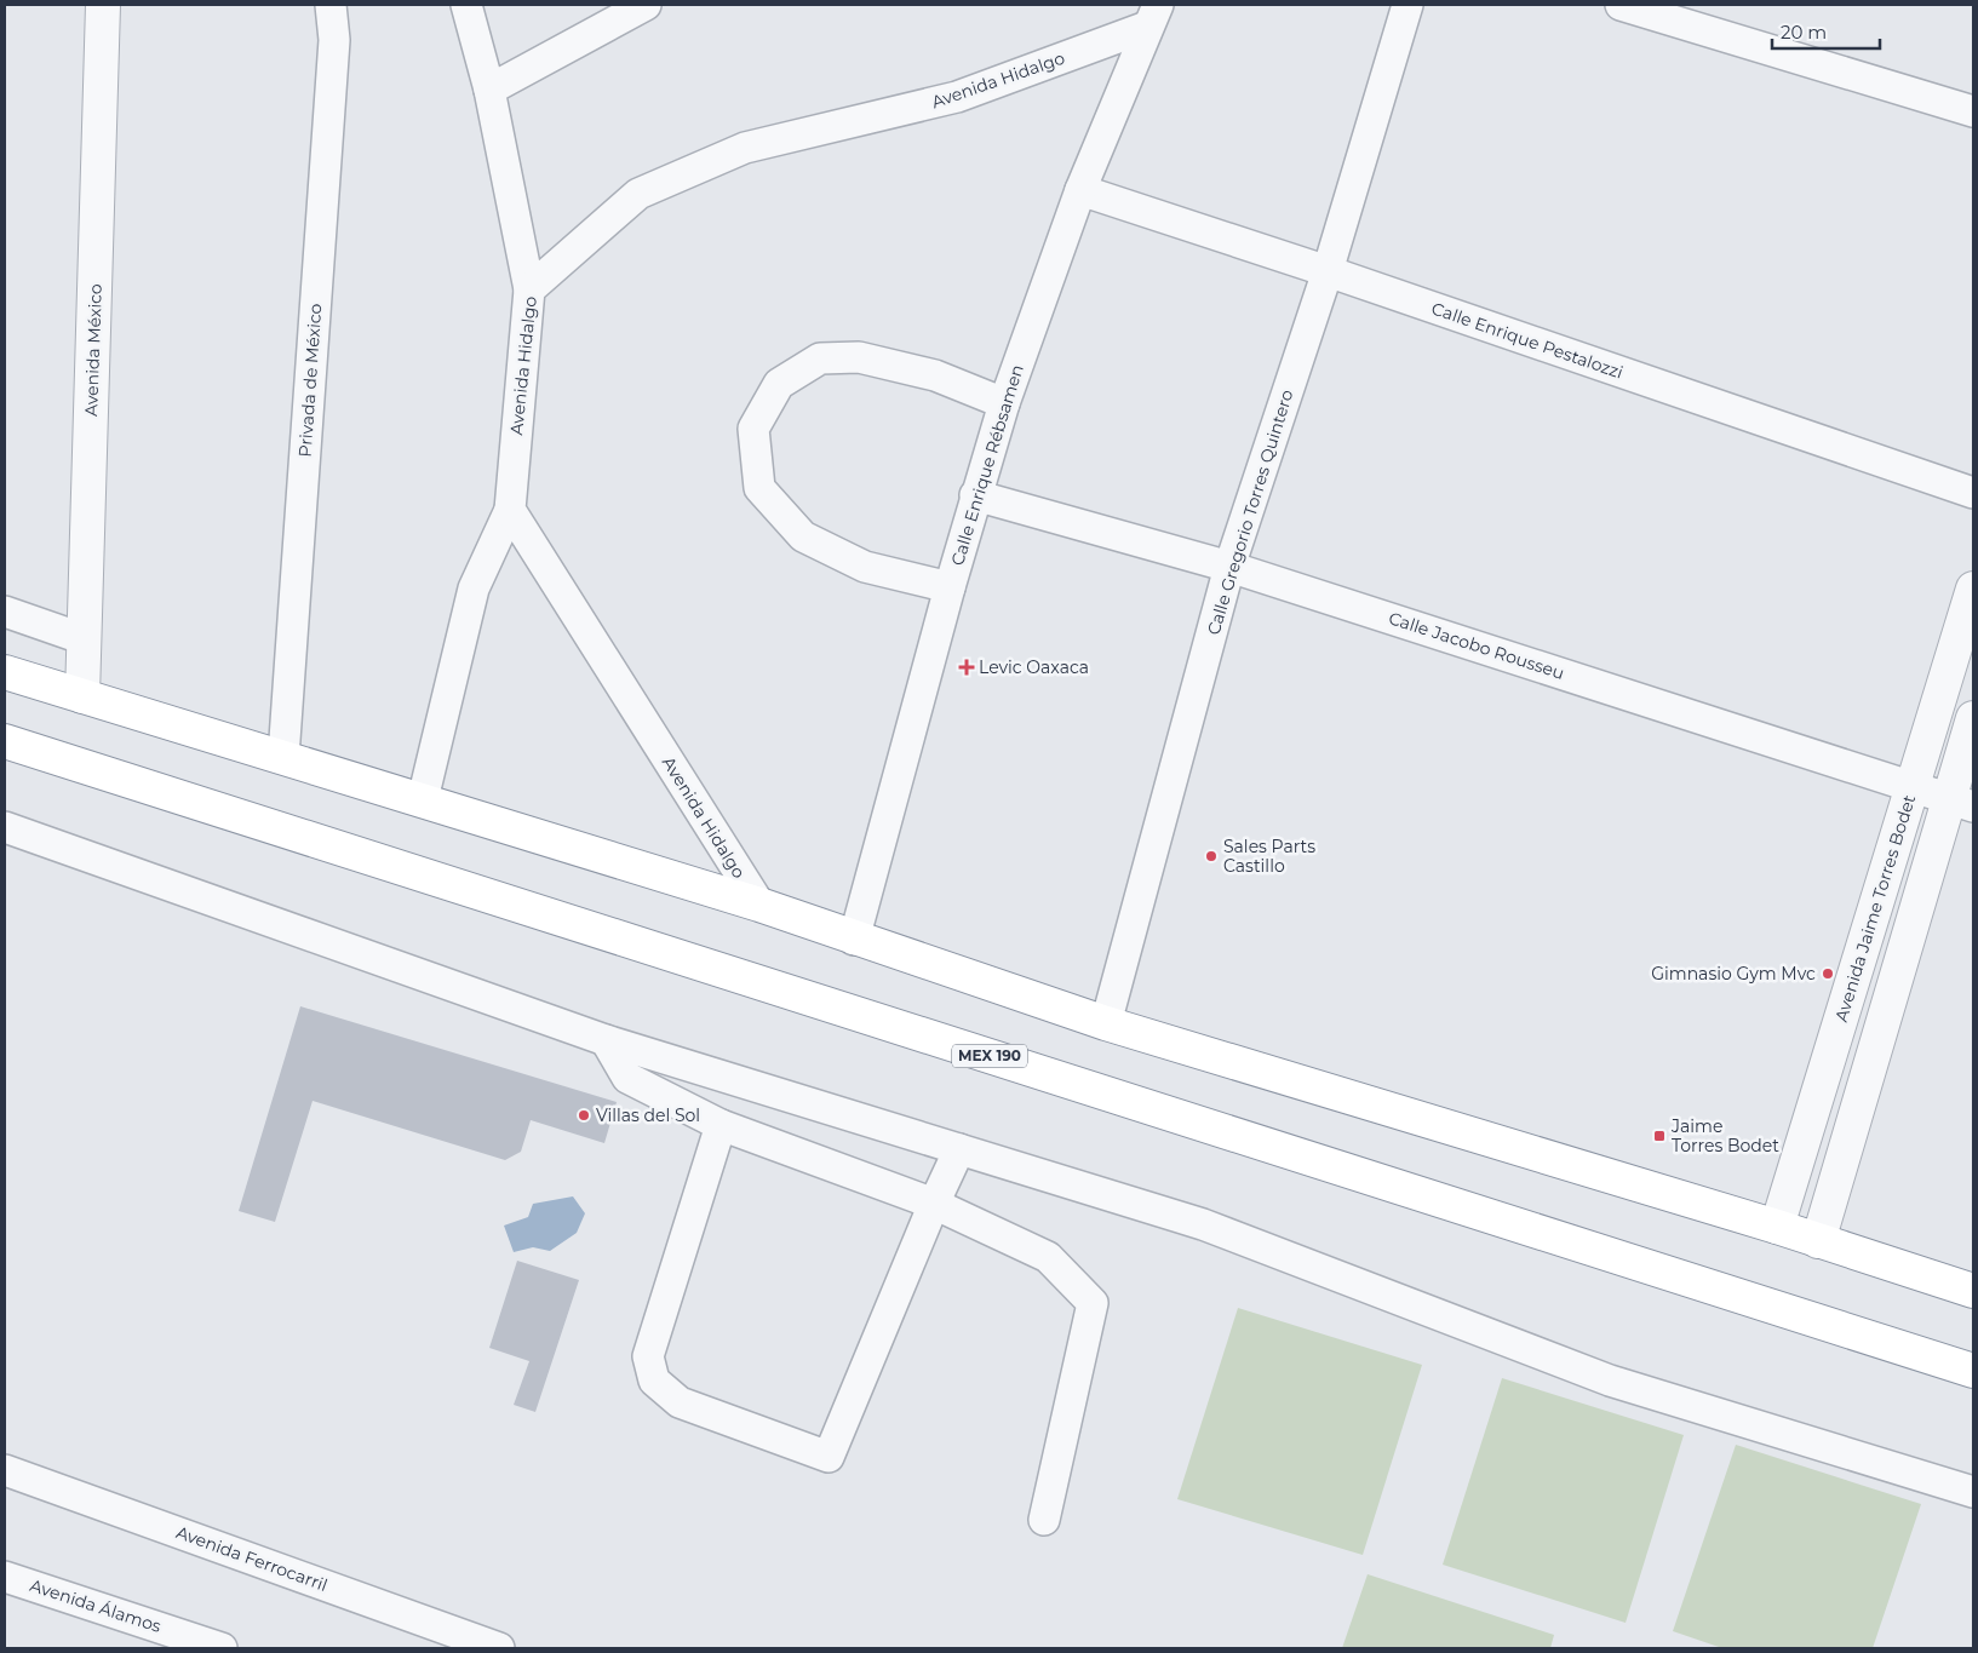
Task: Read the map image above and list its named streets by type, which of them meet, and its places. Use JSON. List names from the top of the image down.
{
  "streets": {
    "highway": ["MEX 190"],
    "street": [
      "Avenida Hidalgo",
      "Calle Enrique Pestalozzi",
      "Avenida México",
      "Privada de México",
      "Calle Enrique Rébsamen",
      "Calle Gregorio Torres Quintero",
      "Calle Jacobo Rousseu",
      "Avenida Jaime Torres Bodet",
      "Avenida Ferrocarril",
      "Avenida Álamos"
    ]
  },
  "crossings": [
    ["Avenida Hidalgo", "Calle Enrique Rébsamen"],
    ["Calle Enrique Pestalozzi", "Calle Enrique Rébsamen"],
    ["Calle Enrique Pestalozzi", "Calle Gregorio Torres Quintero"],
    ["Calle Enrique Rébsamen", "Calle Jacobo Rousseu"],
    ["Calle Gregorio Torres Quintero", "Calle Jacobo Rousseu"],
    ["Calle Jacobo Rousseu", "Avenida Jaime Torres Bodet"]
  ],
  "places": {
    "health": ["Levic Oaxaca"],
    "other": ["Sales Parts Castillo", "Gimnasio Gym Mvc", "Villas del Sol"],
    "transit": ["Jaime Torres Bodet"]
  },
  "scale_bar": "20 m"
}
